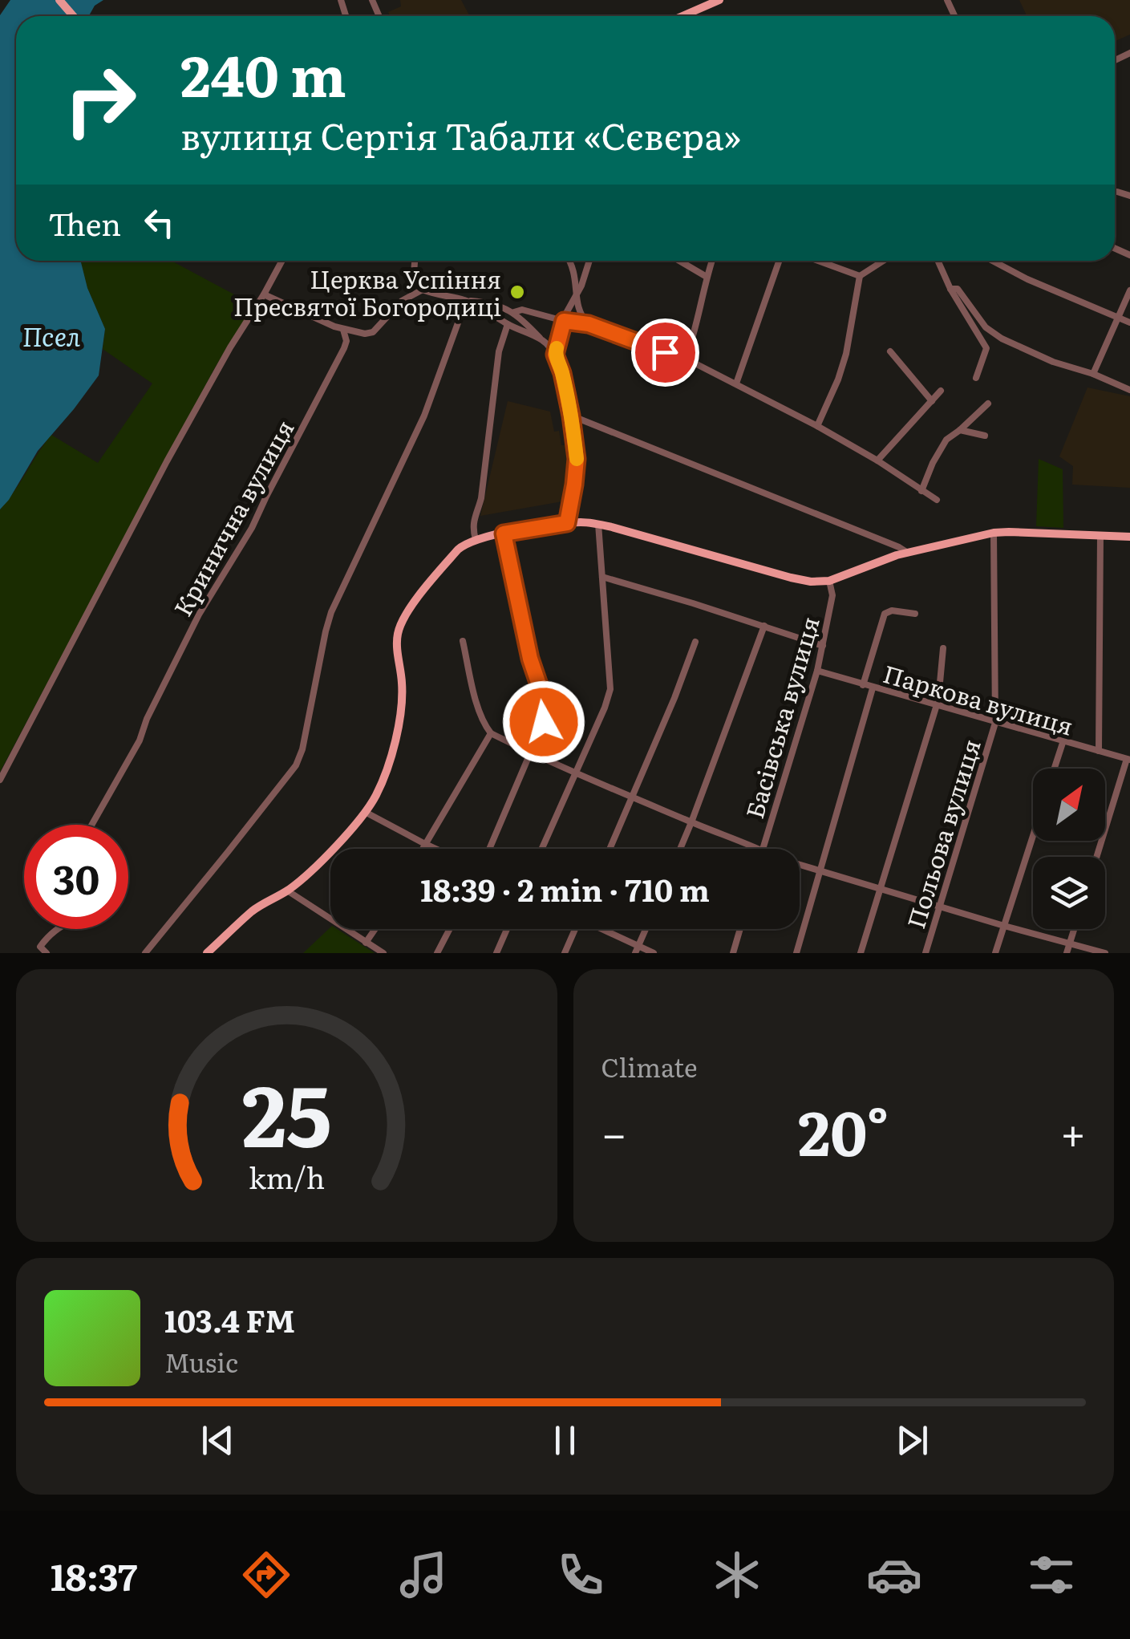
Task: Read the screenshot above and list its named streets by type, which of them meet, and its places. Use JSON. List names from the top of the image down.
{
  "streets": {
    "street": [
      "Кринична вулиця",
      "Паркова вулиця",
      "Басівська вулиця",
      "Польова вулиця"
    ]
  },
  "crossings": [
    ["Паркова вулиця", "Басівська вулиця"],
    ["Паркова вулиця", "Польова вулиця"]
  ],
  "water": ["Псел"],
  "places": ["Церква Успіння Пресвятої Богородиці"],
  "north": "top right",
  "page": {
    "turn": ["240 m", "вулиця Сергія Табали «Сєвєра»"],
    "then": "Then",
    "limit": "30",
    "trip": "18:39 · 2 min · 710 m",
    "tile": "Climate",
    "heat": ["−", "20°", "+"],
    "song": ["103.4 FM", "Music"],
    "tabs": "18:37",
    "gauge": ["25", "km/h"]
  }
}
